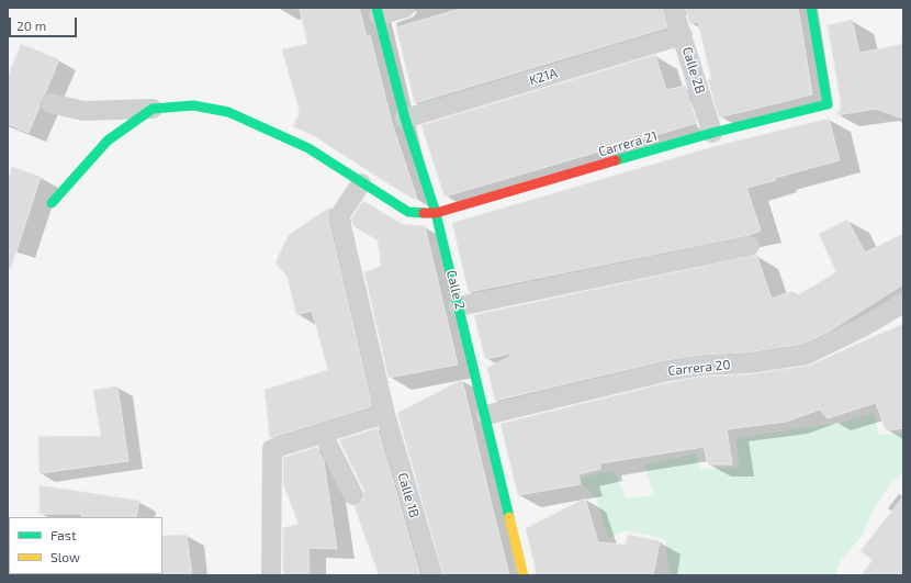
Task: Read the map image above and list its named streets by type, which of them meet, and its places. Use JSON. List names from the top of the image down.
{
  "streets": {
    "street": [
      "Calle 2B",
      "K21A",
      "Carrera 21",
      "Calle 2",
      "Carrera 20",
      "Calle 1B"
    ]
  },
  "crossings": [
    ["Calle 2B", "K21A"],
    ["Calle 2B", "Carrera 21"],
    ["K21A", "Calle 2"],
    ["Carrera 21", "Calle 2"],
    ["Calle 2", "Carrera 20"]
  ],
  "legend": ["Fast", "Slow"],
  "scale_bar": "20 m"
}
